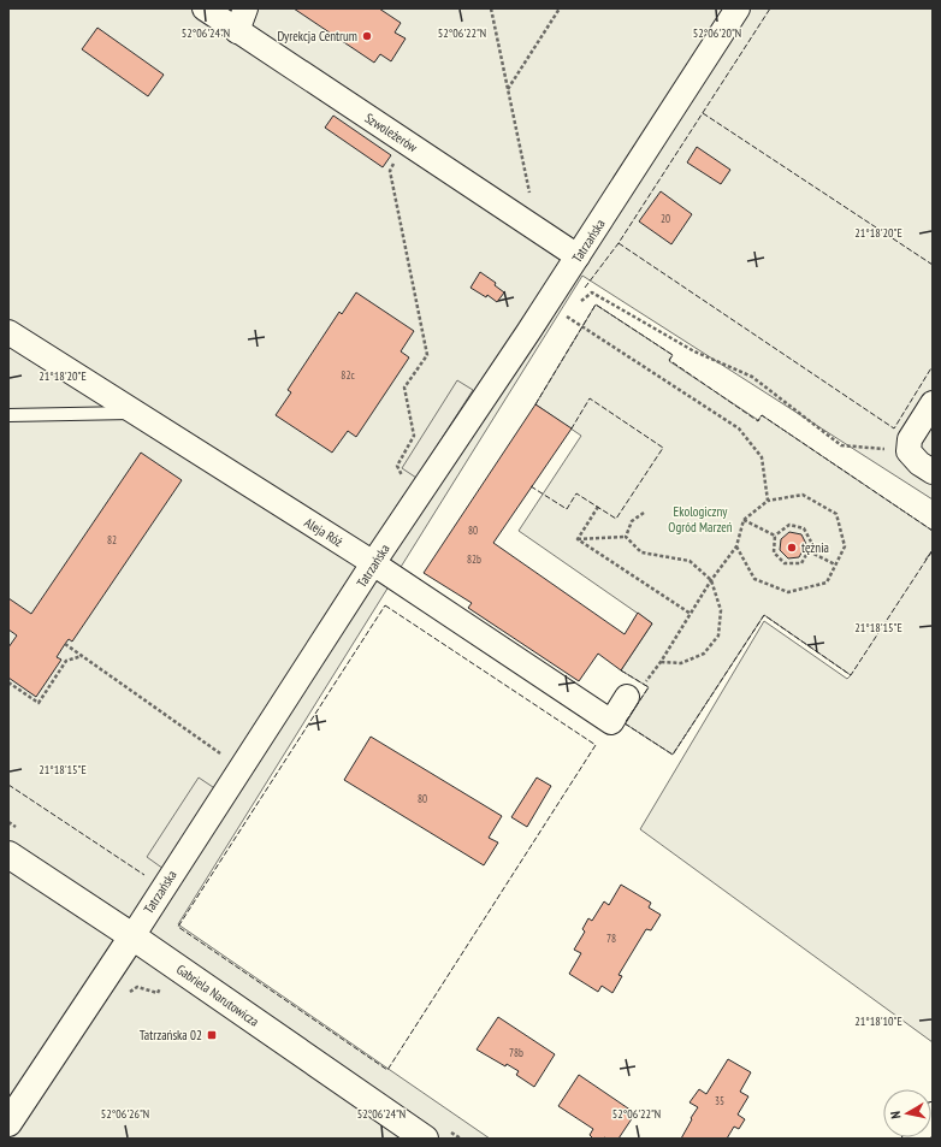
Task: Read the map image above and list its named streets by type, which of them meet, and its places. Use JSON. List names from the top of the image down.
{
  "streets": {
    "street": [
      "Szwoleżerów",
      "Tatrzańska",
      "Aleja Róż",
      "Gabriela Narutowicza"
    ]
  },
  "crossings": [
    ["Szwoleżerów", "Tatrzańska"],
    ["Tatrzańska", "Aleja Róż"],
    ["Tatrzańska", "Gabriela Narutowicza"]
  ],
  "parks": ["Ekologiczny Ogród Marzeń"],
  "places": {
    "other": ["Dyrekcja Centrum", "tężnia"],
    "transit": ["Tatrzańska 02"]
  },
  "house_numbers": [
    "20",
    "82c",
    "80",
    "82",
    "82b",
    "80",
    "78",
    "78b",
    "35"
  ],
  "north": "left",
  "coordinates": [
    "52°06'24\"N",
    "52°06'22\"N",
    "52°06'20\"N",
    "21°18'20\"E",
    "21°18'15\"E",
    "21°18'10\"E",
    "52°06'26\"N"
  ]
}
